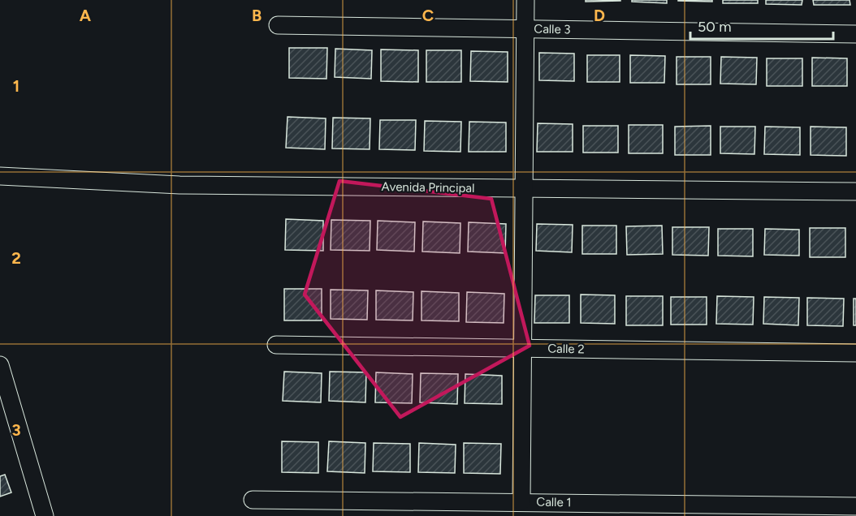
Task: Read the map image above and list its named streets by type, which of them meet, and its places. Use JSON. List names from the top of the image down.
{
  "streets": {
    "street": [
      "Calle 3",
      "Avenida Principal",
      "Calle 2",
      "Calle 1"
    ]
  },
  "scale_bar": "50 m",
  "grid": {
    "columns": [
      "A",
      "B",
      "C",
      "D"
    ],
    "rows": ["1", "2", "3"]
  }
}
